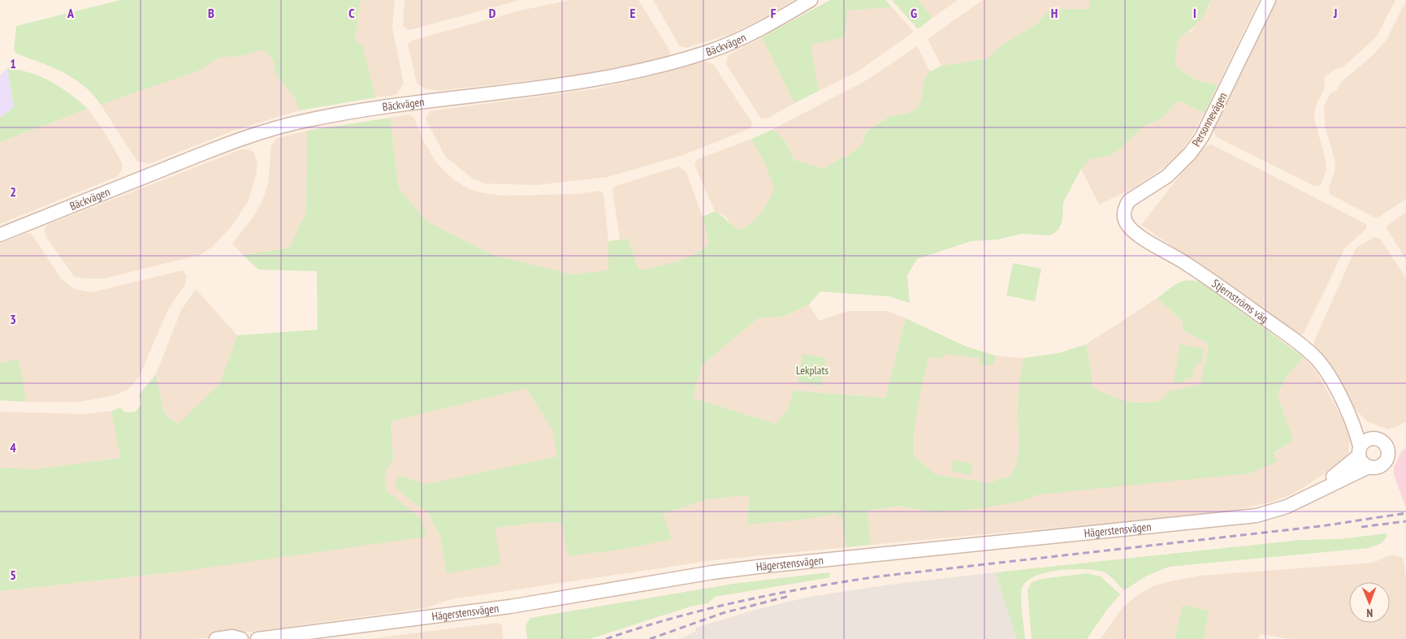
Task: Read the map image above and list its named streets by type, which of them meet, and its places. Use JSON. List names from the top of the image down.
{
  "streets": {
    "street": [
      "Bäckvägen",
      "Personnevägen",
      "Stjernströms väg",
      "Hägerstensvägen"
    ]
  },
  "crossings": [
    ["Personnevägen", "Stjernströms väg"],
    ["Stjernströms väg", "Hägerstensvägen"]
  ],
  "parks": ["Lekplats"],
  "north": "bottom",
  "grid": {
    "columns": [
      "A",
      "B",
      "C",
      "D",
      "E",
      "F",
      "G",
      "H",
      "I",
      "J"
    ],
    "rows": [
      "1",
      "2",
      "3",
      "4",
      "5"
    ]
  }
}
